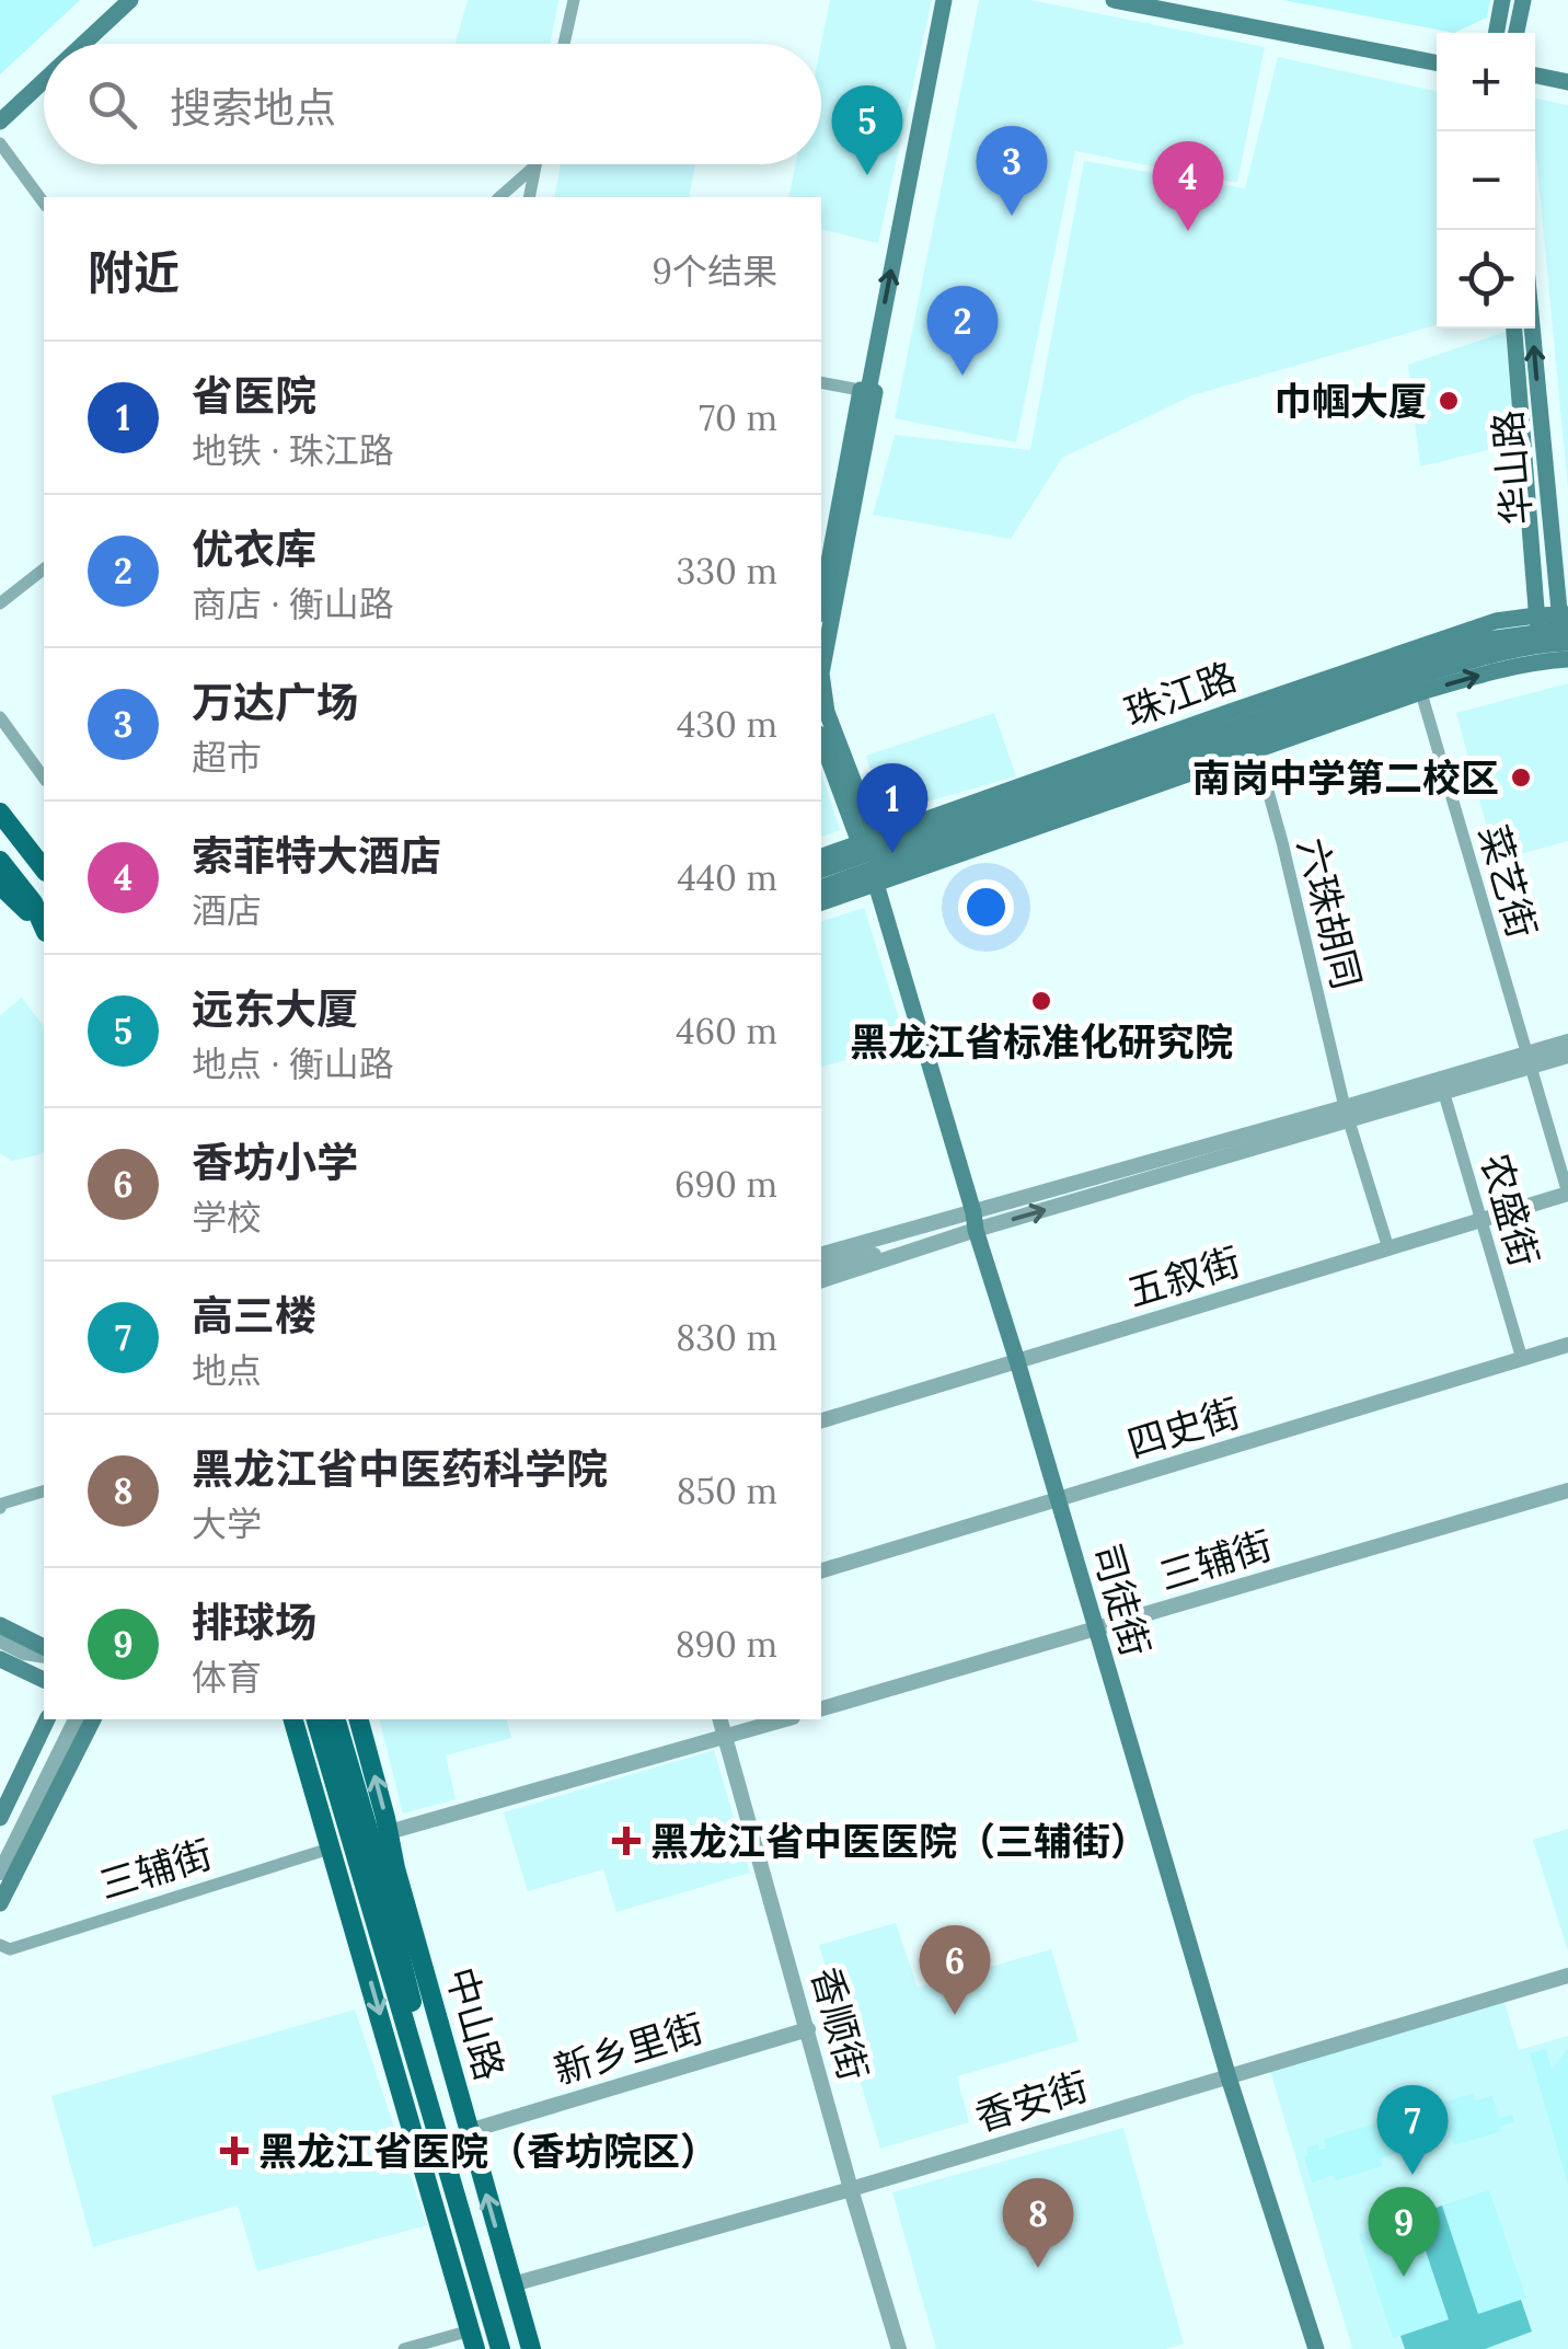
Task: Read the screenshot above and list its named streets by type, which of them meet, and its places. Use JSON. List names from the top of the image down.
{
  "streets": {
    "main road": [
      "华山路",
      "珠江路",
      "司徒街",
      "中山路"
    ],
    "street": [
      "菜艺街",
      "六珠胡同",
      "农盛街",
      "五叙街",
      "四史街",
      "三辅街",
      "香顺街",
      "新乡里街",
      "香安街"
    ]
  },
  "crossings": [
    ["华山路", "珠江路"],
    ["珠江路", "菜艺街"],
    ["珠江路", "六珠胡同"],
    ["珠江路", "司徒街"],
    ["菜艺街", "五叙街"],
    ["六珠胡同", "五叙街"],
    ["农盛街", "五叙街"],
    ["农盛街", "四史街"],
    ["五叙街", "司徒街"],
    ["四史街", "司徒街"],
    ["三辅街", "司徒街"],
    ["司徒街", "香安街"],
    ["中山路", "新乡里街"],
    ["中山路", "香安街"],
    ["香顺街", "新乡里街"],
    ["香顺街", "香安街"]
  ],
  "places": {
    "other": ["巾帼大厦", "南岗中学第二校区", "黑龙江省标准化研究院"],
    "health": ["黑龙江省中医医院（三辅街）", "黑龙江省医院（香坊院区）"]
  },
  "page": {
    "map_buttons": ["+", "−"],
    "search": "搜索地点",
    "pins": [
      "5",
      "3",
      "4",
      "2",
      "1",
      "6",
      "7",
      "8",
      "9"
    ],
    "heading": ["附近", "9个结果"],
    "list": [
      {
        "mark": "1",
        "name": "省医院",
        "note": "地铁 · 珠江路",
        "value": "70 m"
      },
      {
        "mark": "2",
        "name": "优衣库",
        "note": "商店 · 衡山路",
        "value": "330 m"
      },
      {
        "mark": "3",
        "name": "万达广场",
        "note": "超市",
        "value": "430 m"
      },
      {
        "mark": "4",
        "name": "索菲特大酒店",
        "note": "酒店",
        "value": "440 m"
      },
      {
        "mark": "5",
        "name": "远东大厦",
        "note": "地点 · 衡山路",
        "value": "460 m"
      },
      {
        "mark": "6",
        "name": "香坊小学",
        "note": "学校",
        "value": "690 m"
      },
      {
        "mark": "7",
        "name": "高三楼",
        "note": "地点",
        "value": "830 m"
      },
      {
        "mark": "8",
        "name": "黑龙江省中医药科学院",
        "note": "大学",
        "value": "850 m"
      },
      {
        "mark": "9",
        "name": "排球场",
        "note": "体育",
        "value": "890 m"
      }
    ]
  }
}
